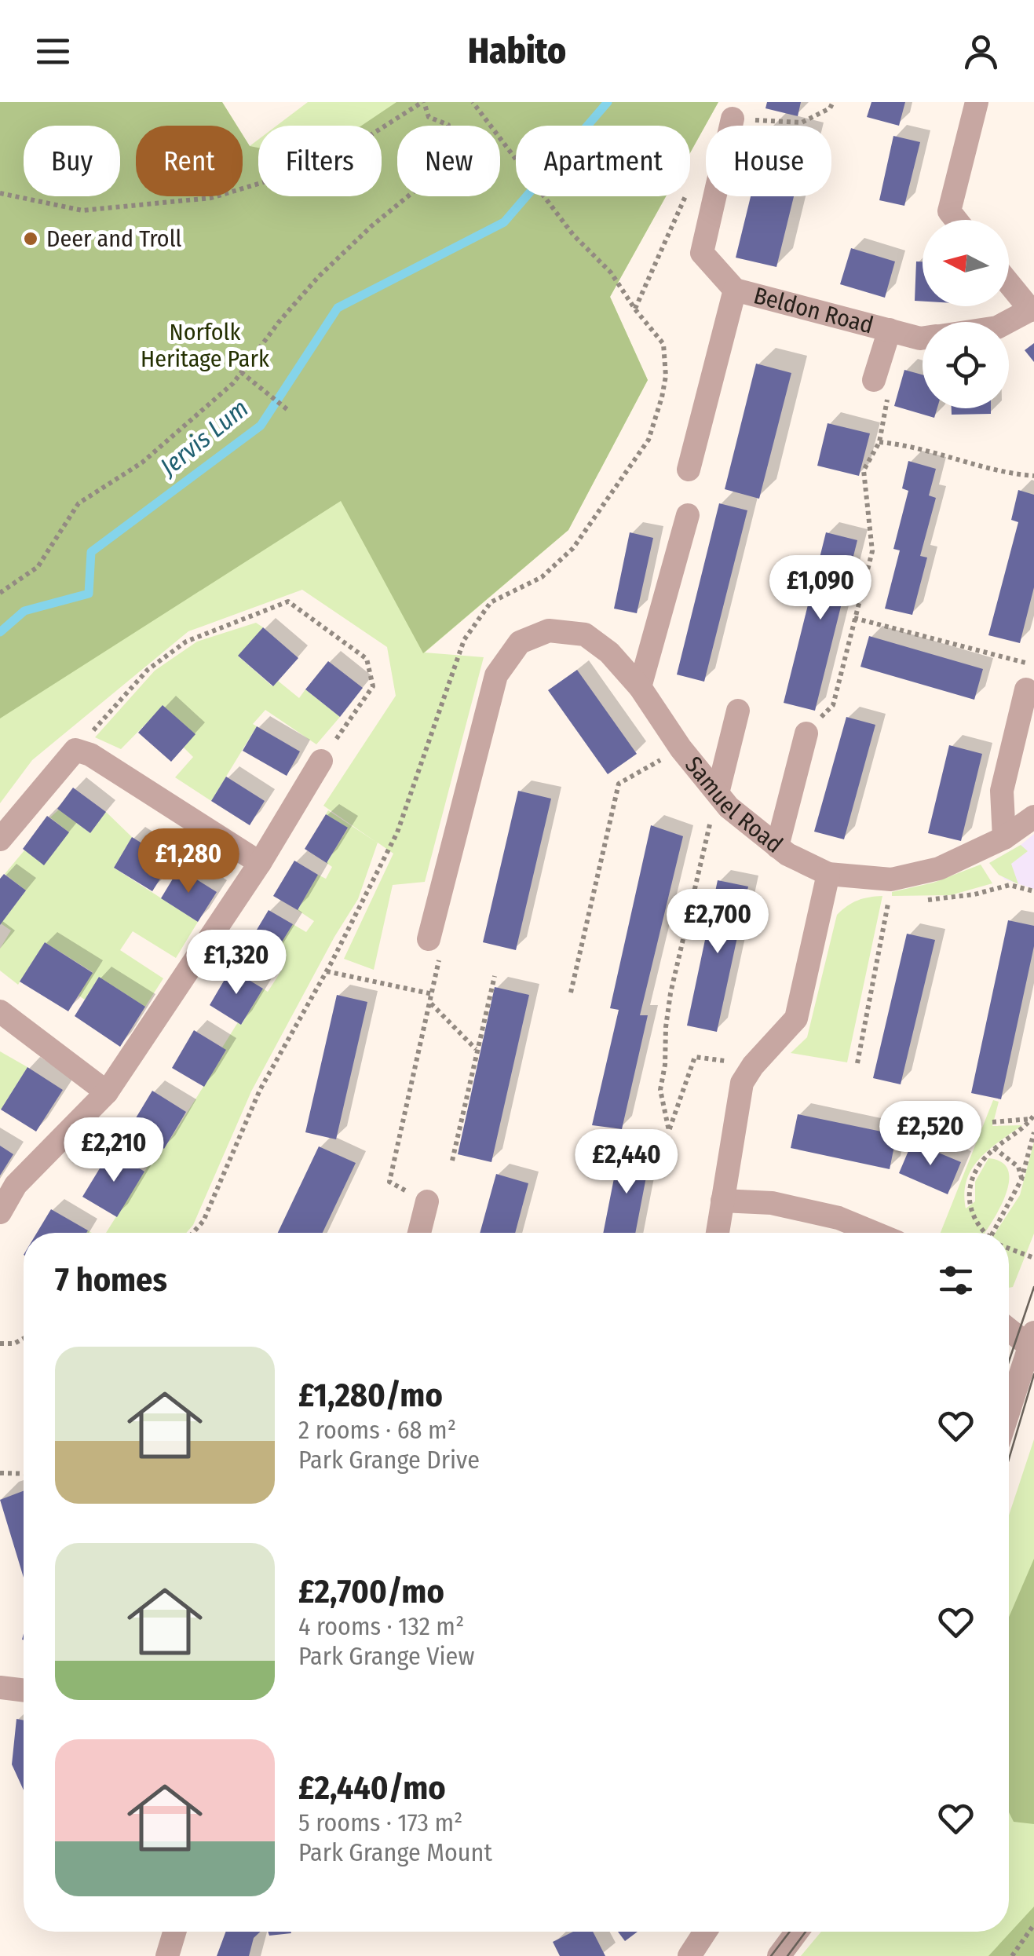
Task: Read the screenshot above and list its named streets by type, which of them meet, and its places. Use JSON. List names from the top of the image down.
{
  "streets": {
    "street": ["Beldon Road", "Samuel Road"]
  },
  "water": ["Jervis Lum"],
  "parks": ["Norfolk Heritage Park"],
  "places": ["Deer and Troll"],
  "north": "left",
  "page": {
    "header": "Habito",
    "chip": [
      "Buy",
      "Rent",
      "Filters",
      "New",
      "Apartment",
      "House"
    ],
    "price": [
      "£1,090",
      "£1,280",
      "£2,700",
      "£1,320",
      "£2,520",
      "£2,210",
      "£2,440"
    ],
    "heading": "7 homes",
    "list": [
      {
        "name": "£1,280/mo",
        "note": "2 rooms · 68 m² · Park Grange Drive"
      },
      {
        "name": "£2,700/mo",
        "note": "4 rooms · 132 m² · Park Grange View"
      },
      {
        "name": "£2,440/mo",
        "note": "5 rooms · 173 m² · Park Grange Mount"
      }
    ]
  }
}
